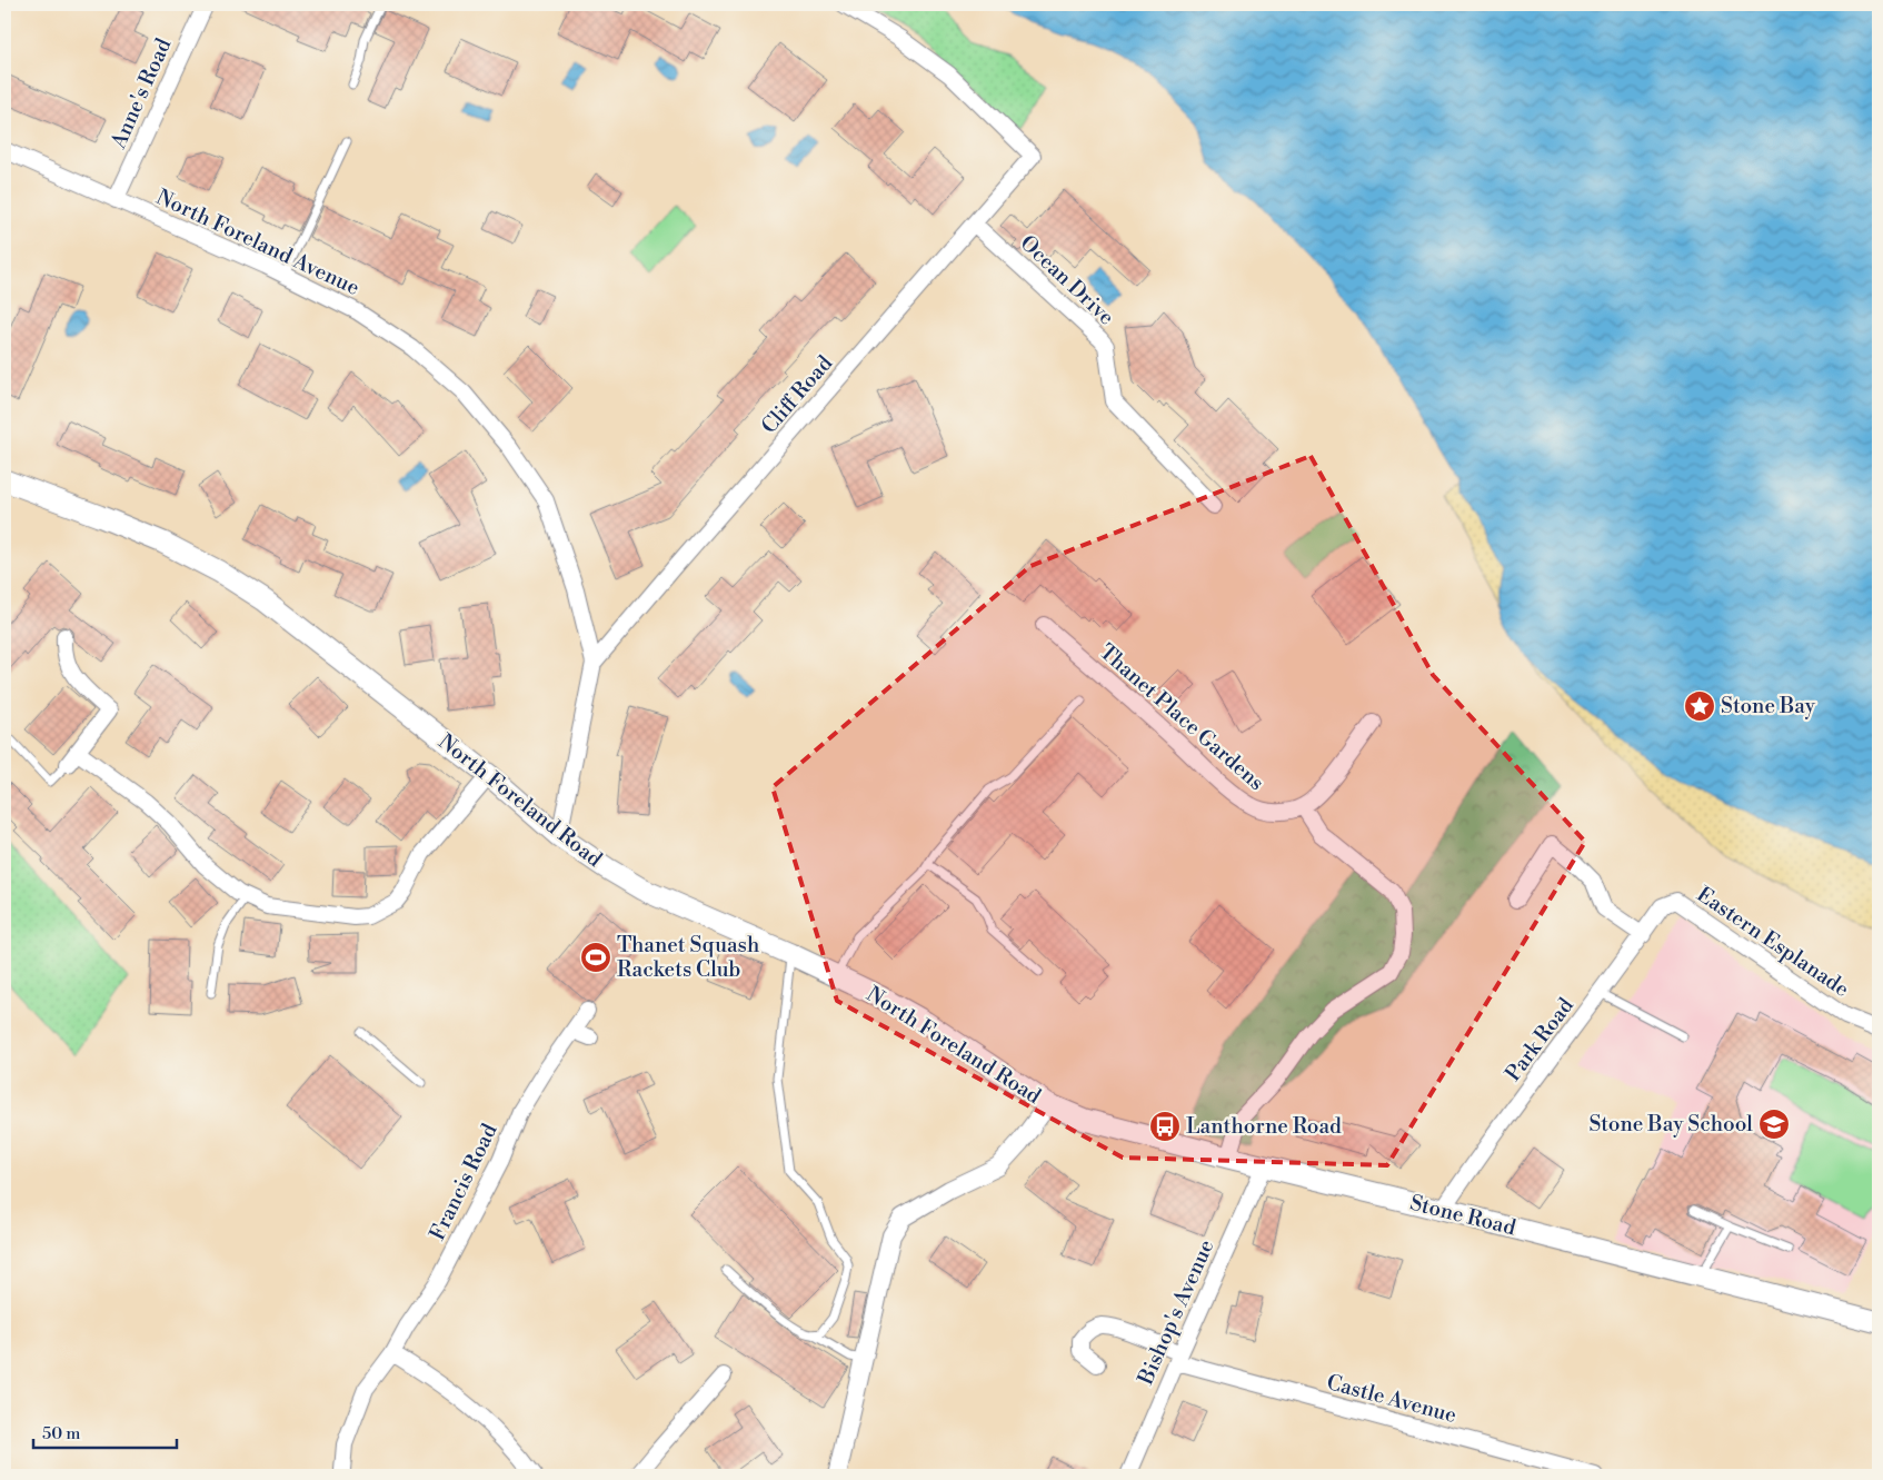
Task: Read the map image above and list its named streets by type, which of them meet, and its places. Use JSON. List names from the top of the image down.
{
  "streets": {
    "main road": ["North Foreland Road", "Stone Road"],
    "street": [
      "Anne's Road",
      "North Foreland Avenue",
      "Ocean Drive",
      "Cliff Road",
      "Thanet Place Gardens",
      "Eastern Esplanade",
      "Park Road",
      "Francis Road",
      "Bishop's Avenue",
      "Castle Avenue"
    ]
  },
  "crossings": [
    ["Anne's Road", "North Foreland Avenue"],
    ["North Foreland Avenue", "Cliff Road"],
    ["North Foreland Avenue", "North Foreland Road"],
    ["Ocean Drive", "Cliff Road"],
    ["North Foreland Road", "Stone Road"],
    ["Eastern Esplanade", "Park Road"],
    ["Park Road", "Stone Road"],
    ["Stone Road", "Bishop's Avenue"],
    ["Bishop's Avenue", "Castle Avenue"]
  ],
  "places": {
    "place": ["Stone Bay"],
    "sports": ["Thanet Squash Rackets Club"],
    "school or university": ["Stone Bay School"],
    "bus stop": ["Lanthorne Road"]
  },
  "scale_bar": "50 m"
}
